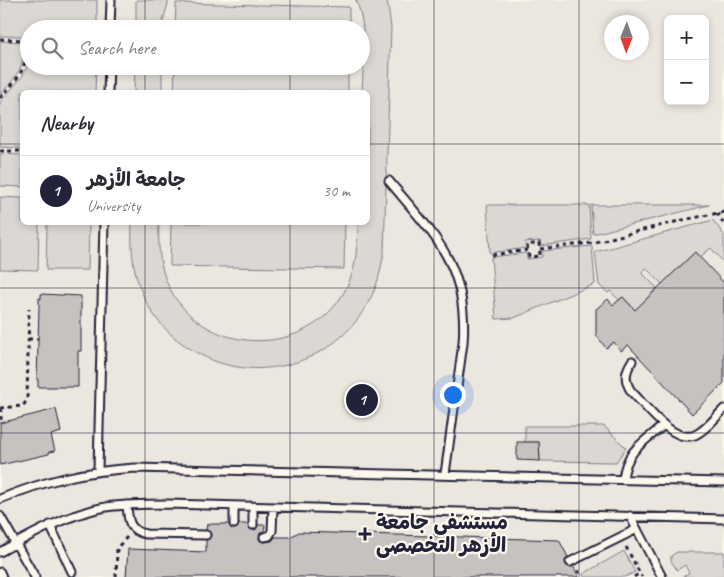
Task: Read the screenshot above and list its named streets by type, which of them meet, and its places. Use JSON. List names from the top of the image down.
{
  "places": {
    "health": ["مستشفى جامعة الأزهر التخصصى"]
  },
  "north": "bottom",
  "page": {
    "map_buttons": ["+", "−"],
    "search": "Search here",
    "heading": "Nearby",
    "list": [
      {
        "mark": "1",
        "name": "جامعة الأزهر",
        "note": "University",
        "value": "30 m"
      }
    ],
    "pins": "1"
  }
}
